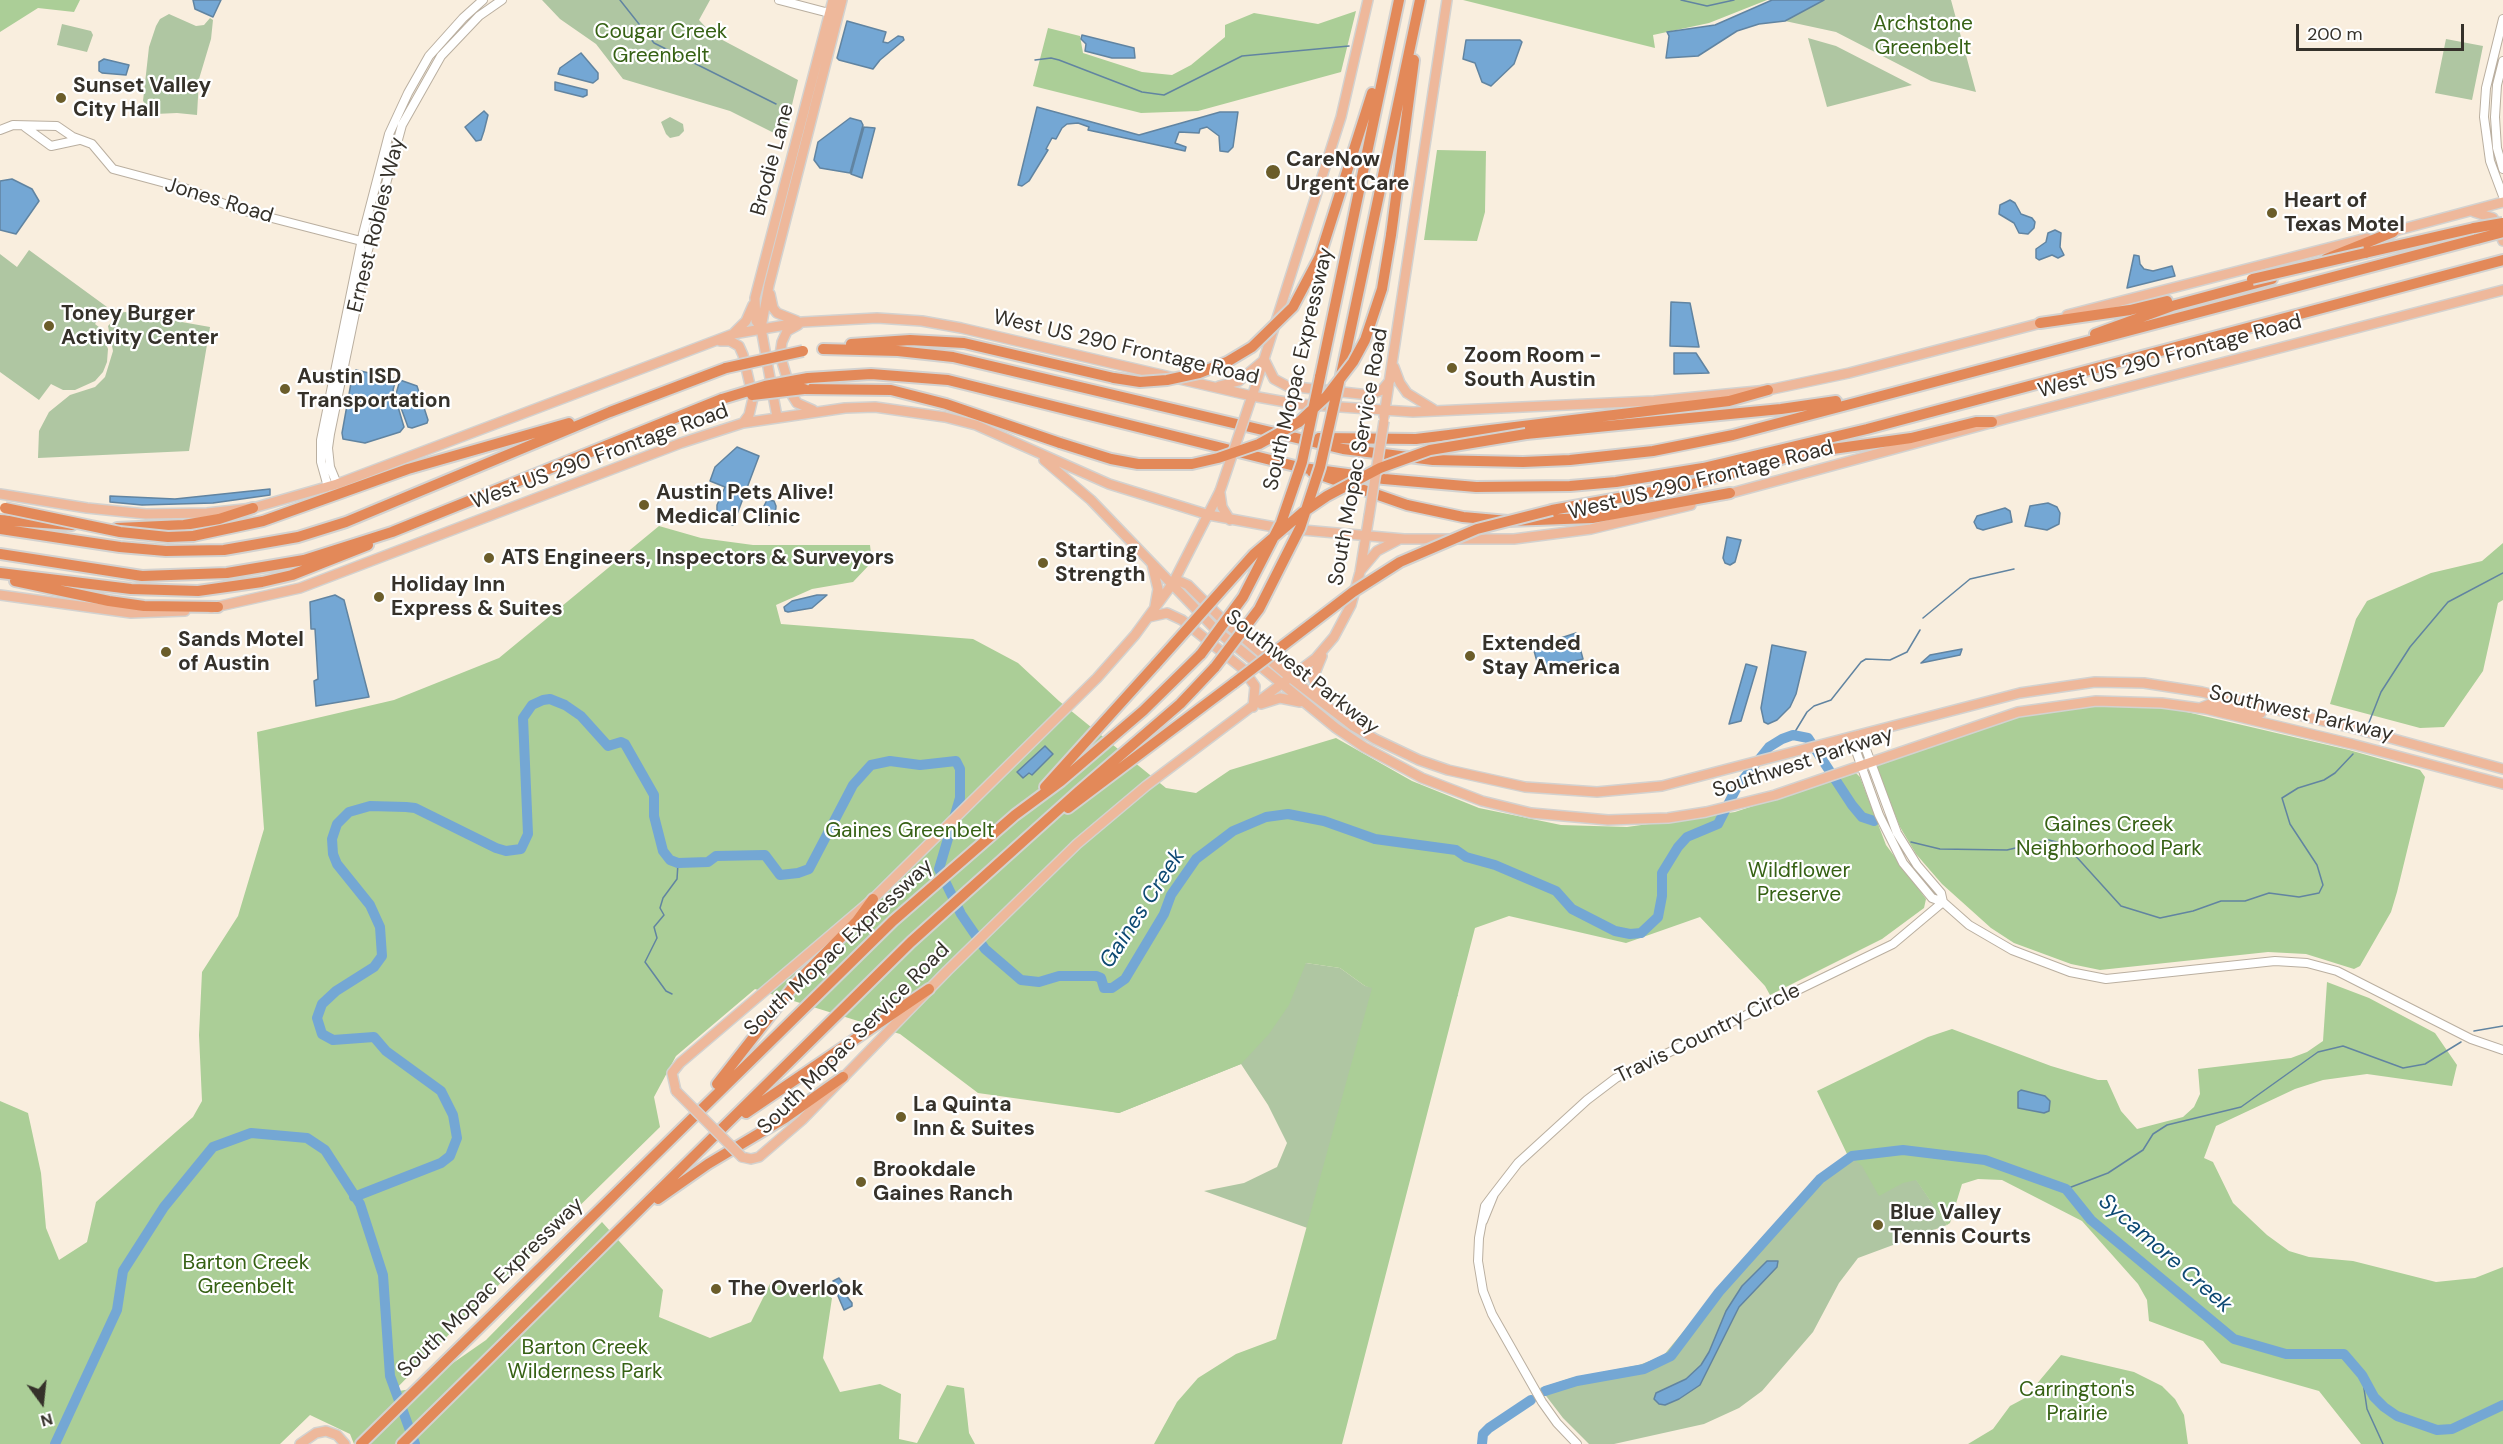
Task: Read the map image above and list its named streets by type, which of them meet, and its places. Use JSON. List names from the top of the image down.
{
  "streets": {
    "highway": ["South Mopac Expressway"],
    "main road": [
      "Brodie Lane",
      "West US 290 Frontage Road",
      "South Mopac Service Road",
      "Southwest Parkway"
    ],
    "street": ["Jones Road", "Ernest Robles Way", "Travis Country Circle"]
  },
  "crossings": [
    ["Brodie Lane", "West US 290 Frontage Road"],
    ["Jones Road", "Ernest Robles Way"],
    ["Ernest Robles Way", "West US 290 Frontage Road"],
    ["West US 290 Frontage Road", "South Mopac Service Road"],
    ["West US 290 Frontage Road", "Southwest Parkway"],
    ["South Mopac Service Road", "Southwest Parkway"]
  ],
  "water": ["Gaines Creek", "Sycamore Creek"],
  "parks": [
    "Archstone Greenbelt",
    "Cougar Creek Greenbelt",
    "Gaines Creek Neighborhood Park",
    "Gaines Greenbelt",
    "Wildflower Preserve",
    "Barton Creek Greenbelt",
    "Barton Creek Wilderness Park",
    "Carrington's Prairie"
  ],
  "places": [
    "Sunset Valley City Hall",
    "CareNow Urgent Care",
    "Heart of Texas Motel",
    "Toney Burger Activity Center",
    "Zoom Room - South Austin",
    "Austin ISD Transportation",
    "Austin Pets Alive! Medical Clinic",
    "ATS Engineers, Inspectors & Surveyors",
    "Starting Strength",
    "Holiday Inn Express & Suites",
    "Sands Motel of Austin",
    "Extended Stay America",
    "La Quinta Inn & Suites",
    "Brookdale Gaines Ranch",
    "Blue Valley Tennis Courts",
    "The Overlook"
  ],
  "scale_bar": "200 m",
  "north": "bottom"
}
